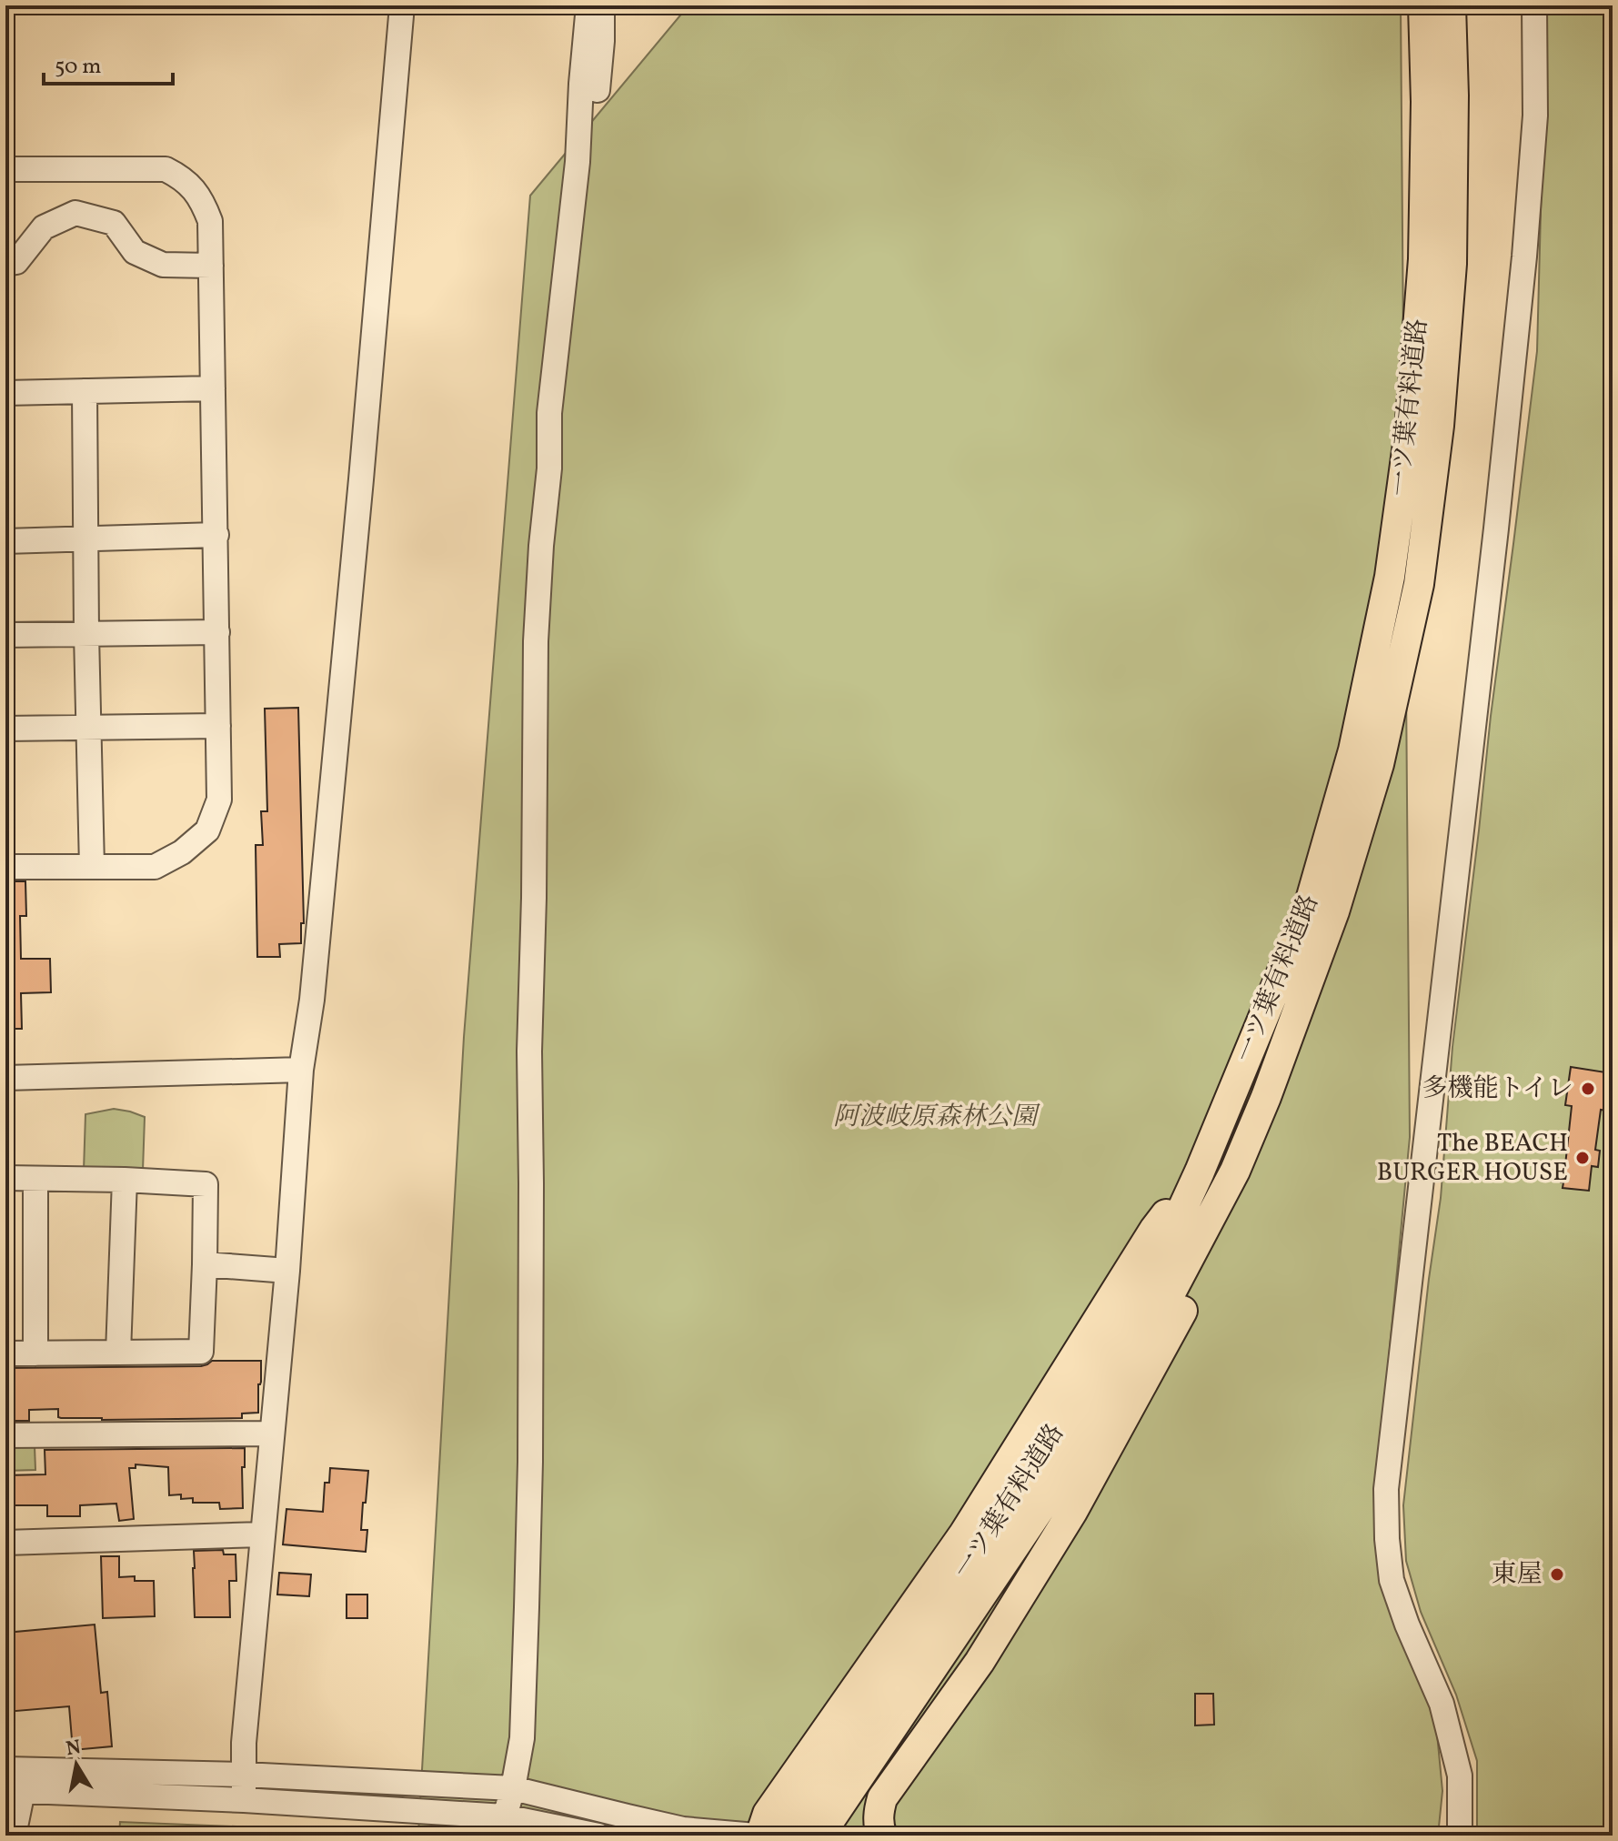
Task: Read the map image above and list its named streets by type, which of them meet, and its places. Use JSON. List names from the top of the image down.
{
  "streets": {
    "main road": ["一ツ葉有料道路"]
  },
  "parks": ["阿波岐原森林公園"],
  "places": ["多機能トイレ", "The BEACH BURGER HOUSE", "東屋"],
  "scale_bar": "50 m",
  "north": "top"
}
